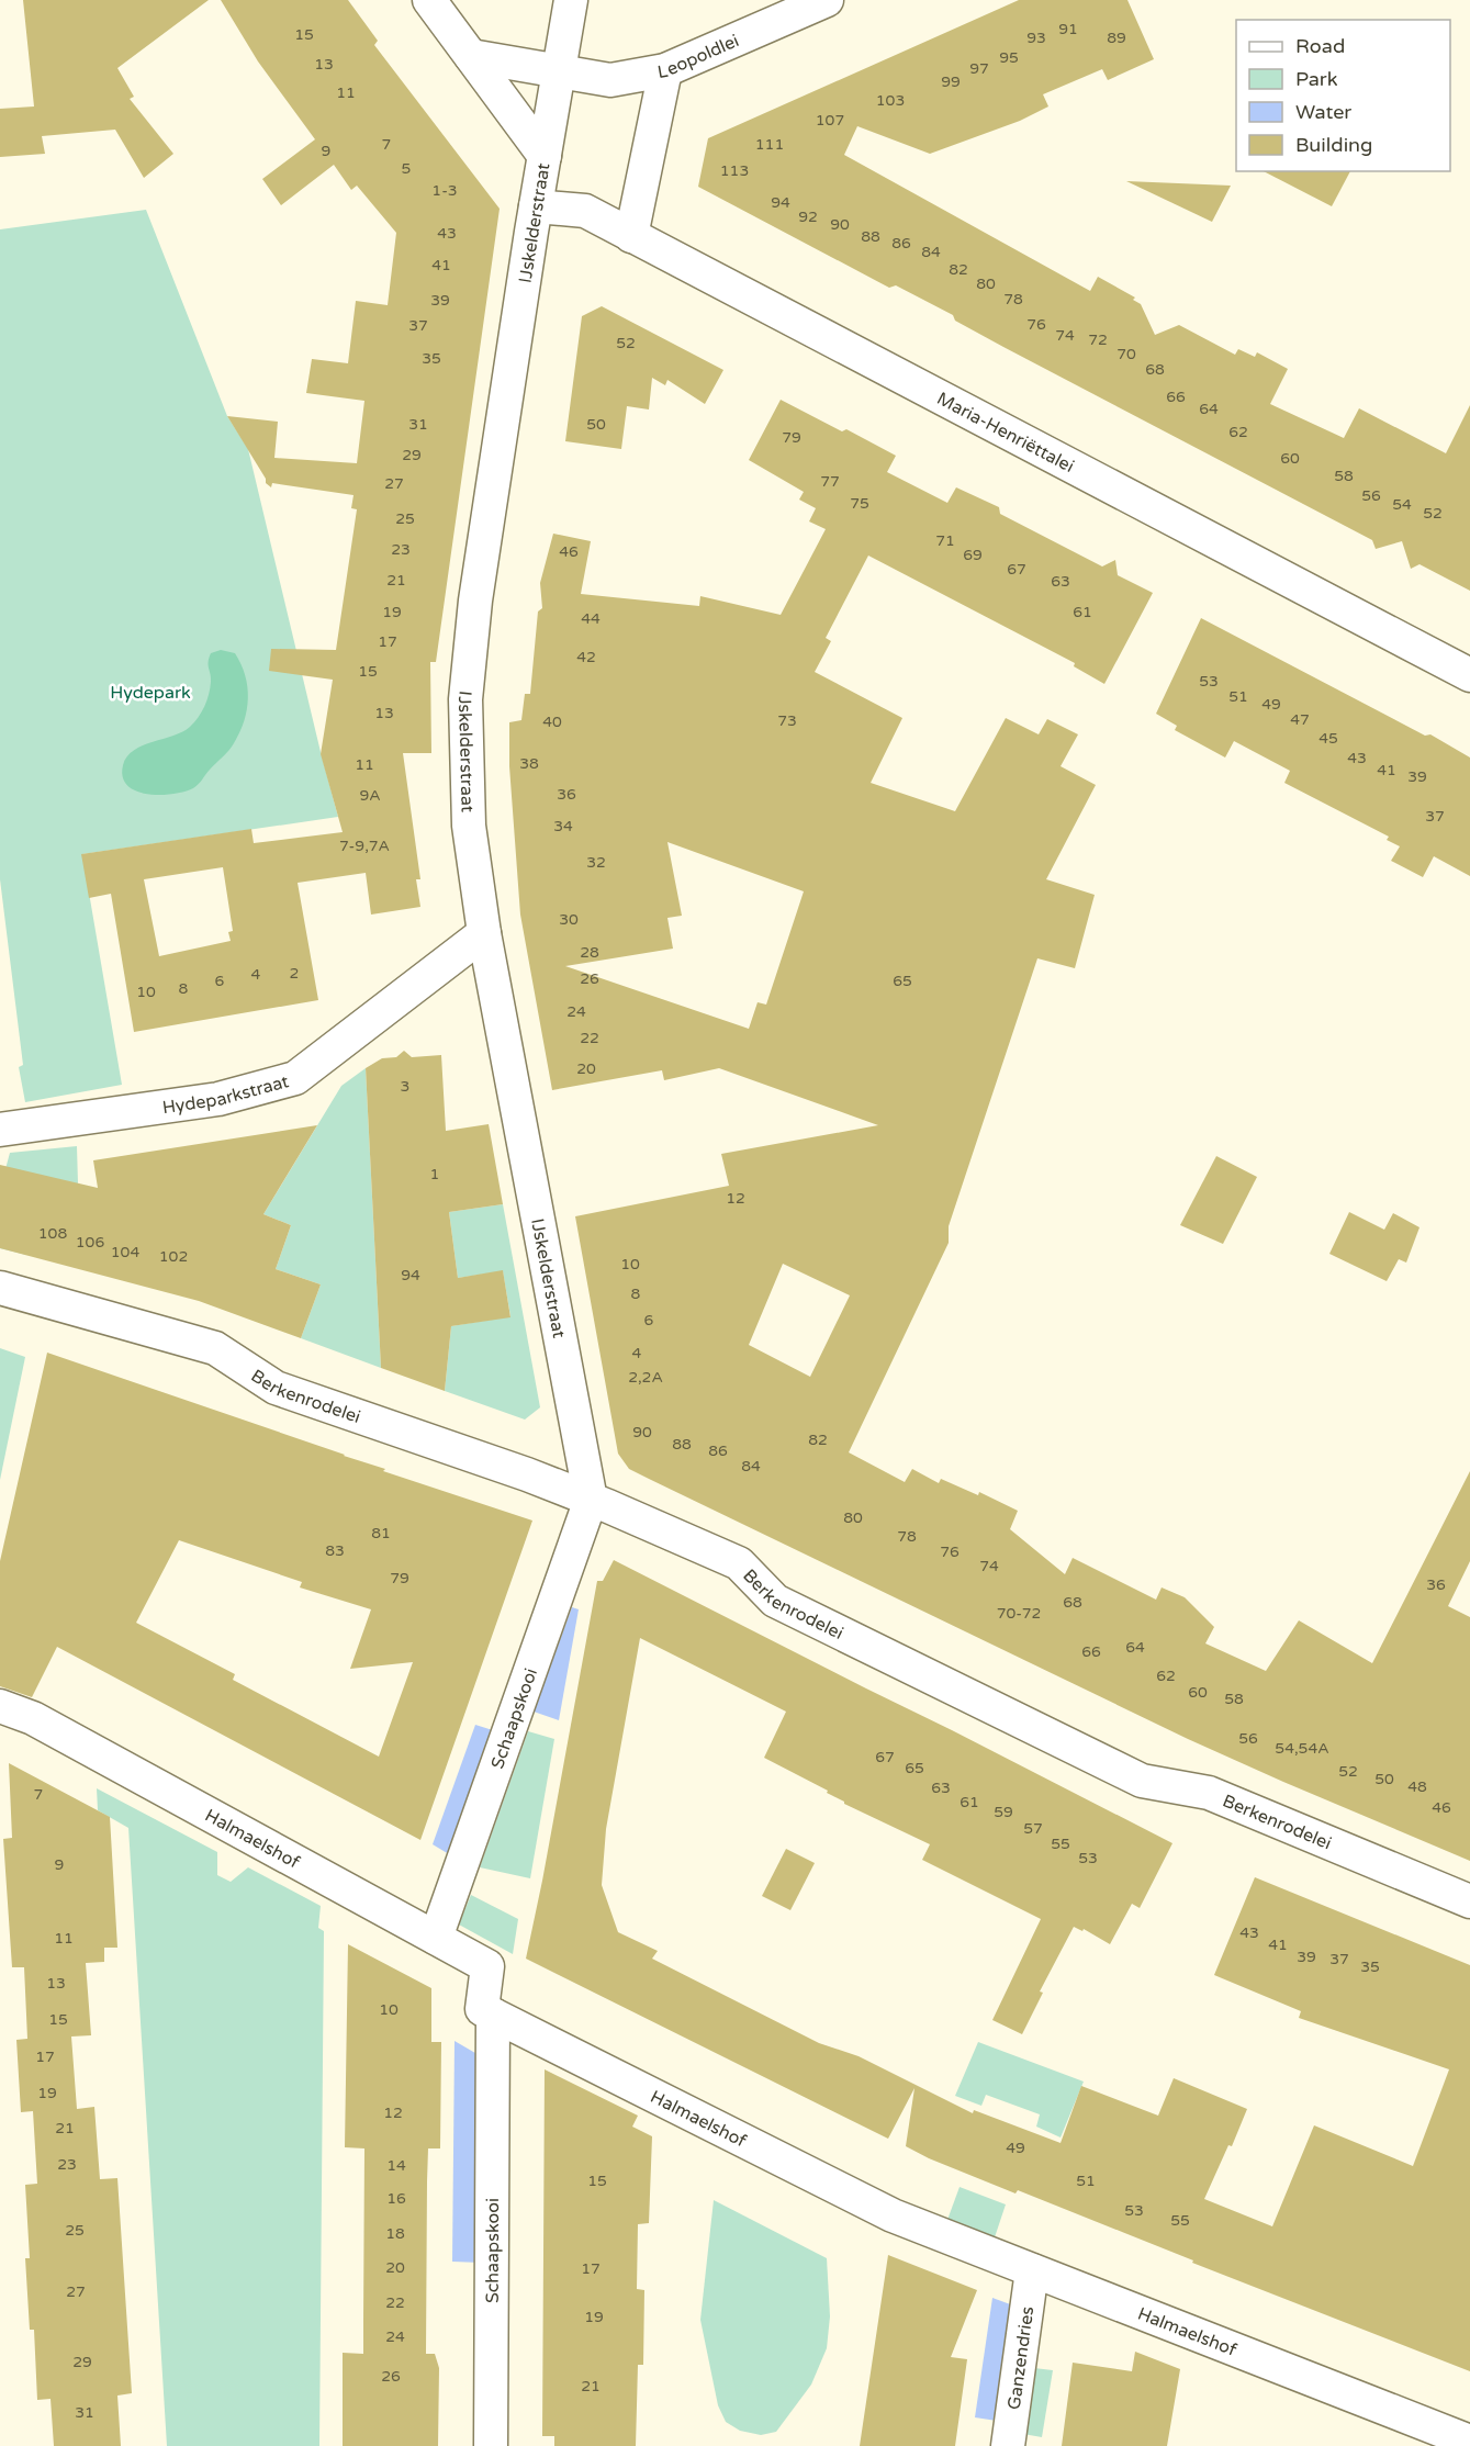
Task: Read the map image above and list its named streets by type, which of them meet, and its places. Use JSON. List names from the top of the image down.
{
  "streets": {
    "street": [
      "Leopoldlei",
      "IJskelderstraat",
      "Maria-Henriëttalei",
      "Hydeparkstraat",
      "Berkenrodelei",
      "Schaapskooi",
      "Halmaelshof",
      "Ganzendries"
    ]
  },
  "crossings": [
    ["Leopoldlei", "IJskelderstraat"],
    ["IJskelderstraat", "Maria-Henriëttalei"],
    ["IJskelderstraat", "Hydeparkstraat"],
    ["IJskelderstraat", "Berkenrodelei"],
    ["IJskelderstraat", "Schaapskooi"],
    ["Berkenrodelei", "Schaapskooi"],
    ["Schaapskooi", "Halmaelshof"],
    ["Halmaelshof", "Ganzendries"]
  ],
  "parks": ["Hydepark"],
  "house_numbers": [
    "91",
    "15",
    "93",
    "89",
    "95",
    "13",
    "97",
    "99",
    "11",
    "103",
    "107",
    "7",
    "111",
    "9",
    "5",
    "113",
    "1-3",
    "94",
    "92",
    "90",
    "43",
    "88",
    "86",
    "84",
    "41",
    "82",
    "80",
    "78",
    "39",
    "76",
    "37",
    "74",
    "72",
    "52",
    "70",
    "35",
    "68",
    "66",
    "64",
    "31",
    "50",
    "62",
    "79",
    "29",
    "60",
    "58",
    "77",
    "27",
    "56",
    "75",
    "54",
    "52",
    "25",
    "71",
    "23",
    "46",
    "69",
    "67",
    "21",
    "63",
    "19",
    "61",
    "44",
    "17",
    "42",
    "15",
    "53",
    "51",
    "49",
    "13",
    "47",
    "73",
    "40",
    "45",
    "43",
    "38",
    "11",
    "41",
    "39",
    "36",
    "9A",
    "37",
    "34",
    "7-9,7A",
    "32",
    "30",
    "28",
    "2",
    "4",
    "26",
    "6",
    "65",
    "8",
    "10",
    "24",
    "22",
    "20",
    "3",
    "1",
    "12",
    "108",
    "106",
    "104",
    "102",
    "10",
    "94",
    "8",
    "6",
    "4",
    "2,2A",
    "90",
    "82",
    "88",
    "86",
    "84",
    "80",
    "81",
    "78",
    "83",
    "76",
    "74",
    "79",
    "36",
    "68",
    "70-72",
    "64",
    "66",
    "62",
    "60",
    "58",
    "56",
    "54,54A",
    "67",
    "65",
    "52",
    "50",
    "48",
    "63",
    "7",
    "61",
    "46",
    "59",
    "57",
    "55",
    "53",
    "9",
    "43",
    "11",
    "41",
    "39",
    "37",
    "35",
    "13",
    "10",
    "15",
    "17",
    "19",
    "12",
    "21",
    "49",
    "23",
    "14",
    "15",
    "51",
    "16",
    "53",
    "55",
    "25",
    "18",
    "20",
    "17",
    "27",
    "22",
    "19",
    "24",
    "29",
    "26",
    "21",
    "31"
  ],
  "legend": [
    "Road",
    "Park",
    "Water",
    "Building"
  ]
}
